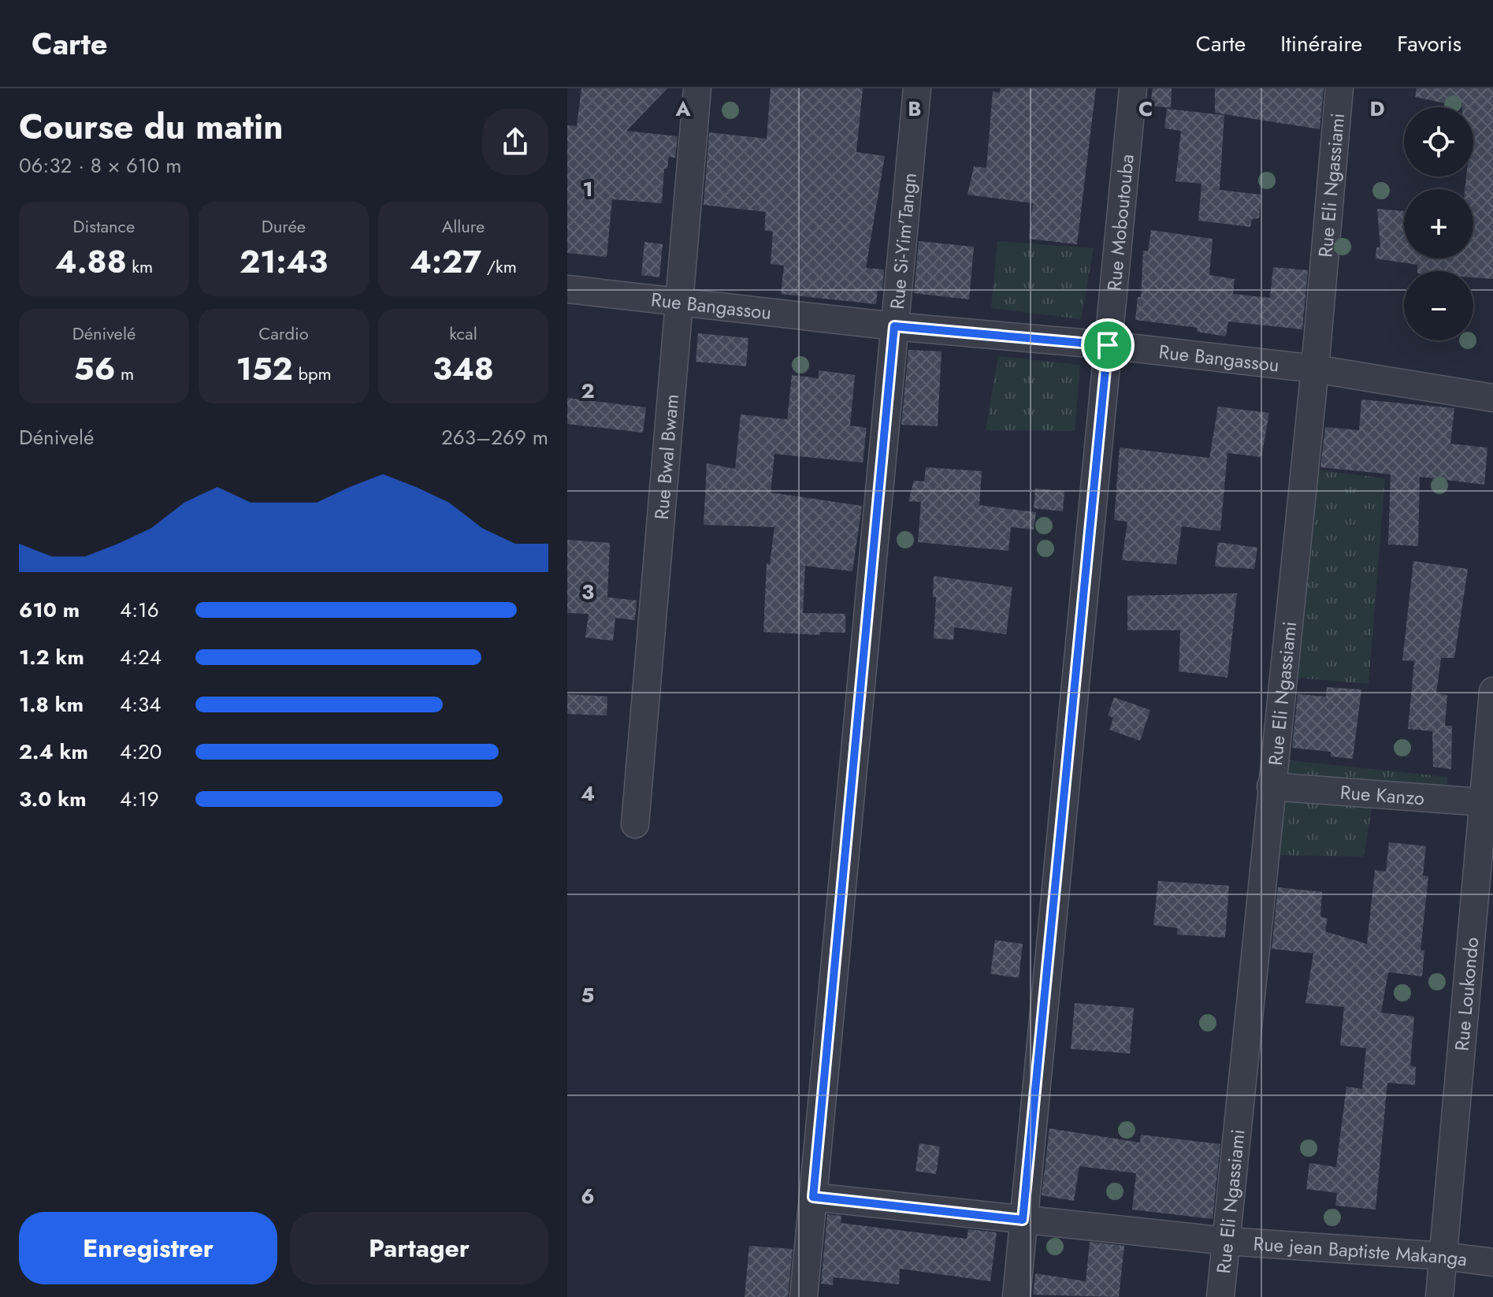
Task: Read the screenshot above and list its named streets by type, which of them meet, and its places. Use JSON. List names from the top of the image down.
{
  "streets": {
    "street": [
      "Rue Eli Ngassiami",
      "Rue Moboutouba",
      "Rue Si-Yim'Tangn",
      "Rue Bangassou",
      "Rue Bwal Bwam",
      "Rue Kanzo",
      "Rue Loukondo",
      "Rue jean Baptiste Makanga"
    ]
  },
  "crossings": [
    ["Rue Eli Ngassiami", "Rue Bangassou"],
    ["Rue Eli Ngassiami", "Rue Kanzo"],
    ["Rue Eli Ngassiami", "Rue jean Baptiste Makanga"],
    ["Rue Moboutouba", "Rue Bangassou"],
    ["Rue Moboutouba", "Rue jean Baptiste Makanga"],
    ["Rue Si-Yim'Tangn", "Rue Bangassou"],
    ["Rue Si-Yim'Tangn", "Rue jean Baptiste Makanga"],
    ["Rue Bangassou", "Rue Bwal Bwam"],
    ["Rue Kanzo", "Rue Loukondo"],
    ["Rue Loukondo", "Rue jean Baptiste Makanga"]
  ],
  "page": {
    "header": "Carte",
    "nav": ["Carte", "Itinéraire", "Favoris"],
    "heading": ["Course du matin", "06:32 · 8 × 610 m"],
    "map_buttons": ["+", "−"],
    "stats": [
      ["Distance", "4.88 km"],
      ["Durée", "21:43"],
      ["Allure", "4:27 /km"],
      ["Dénivelé", "56 m"],
      ["Cardio", "152 bpm"],
      ["kcal", "348"]
    ],
    "chart": ["Dénivelé", "263–269 m"],
    "list": [
      {
        "name": "610 m",
        "note": "4:16"
      },
      {
        "name": "1.2 km",
        "note": "4:24"
      },
      {
        "name": "1.8 km",
        "note": "4:34"
      },
      {
        "name": "2.4 km",
        "note": "4:20"
      },
      {
        "name": "3.0 km",
        "note": "4:19"
      }
    ],
    "buttons": ["Enregistrer", "Partager"]
  },
  "grid": {
    "columns": [
      "A",
      "B",
      "C",
      "D"
    ],
    "rows": [
      "1",
      "2",
      "3",
      "4",
      "5",
      "6"
    ]
  }
}
